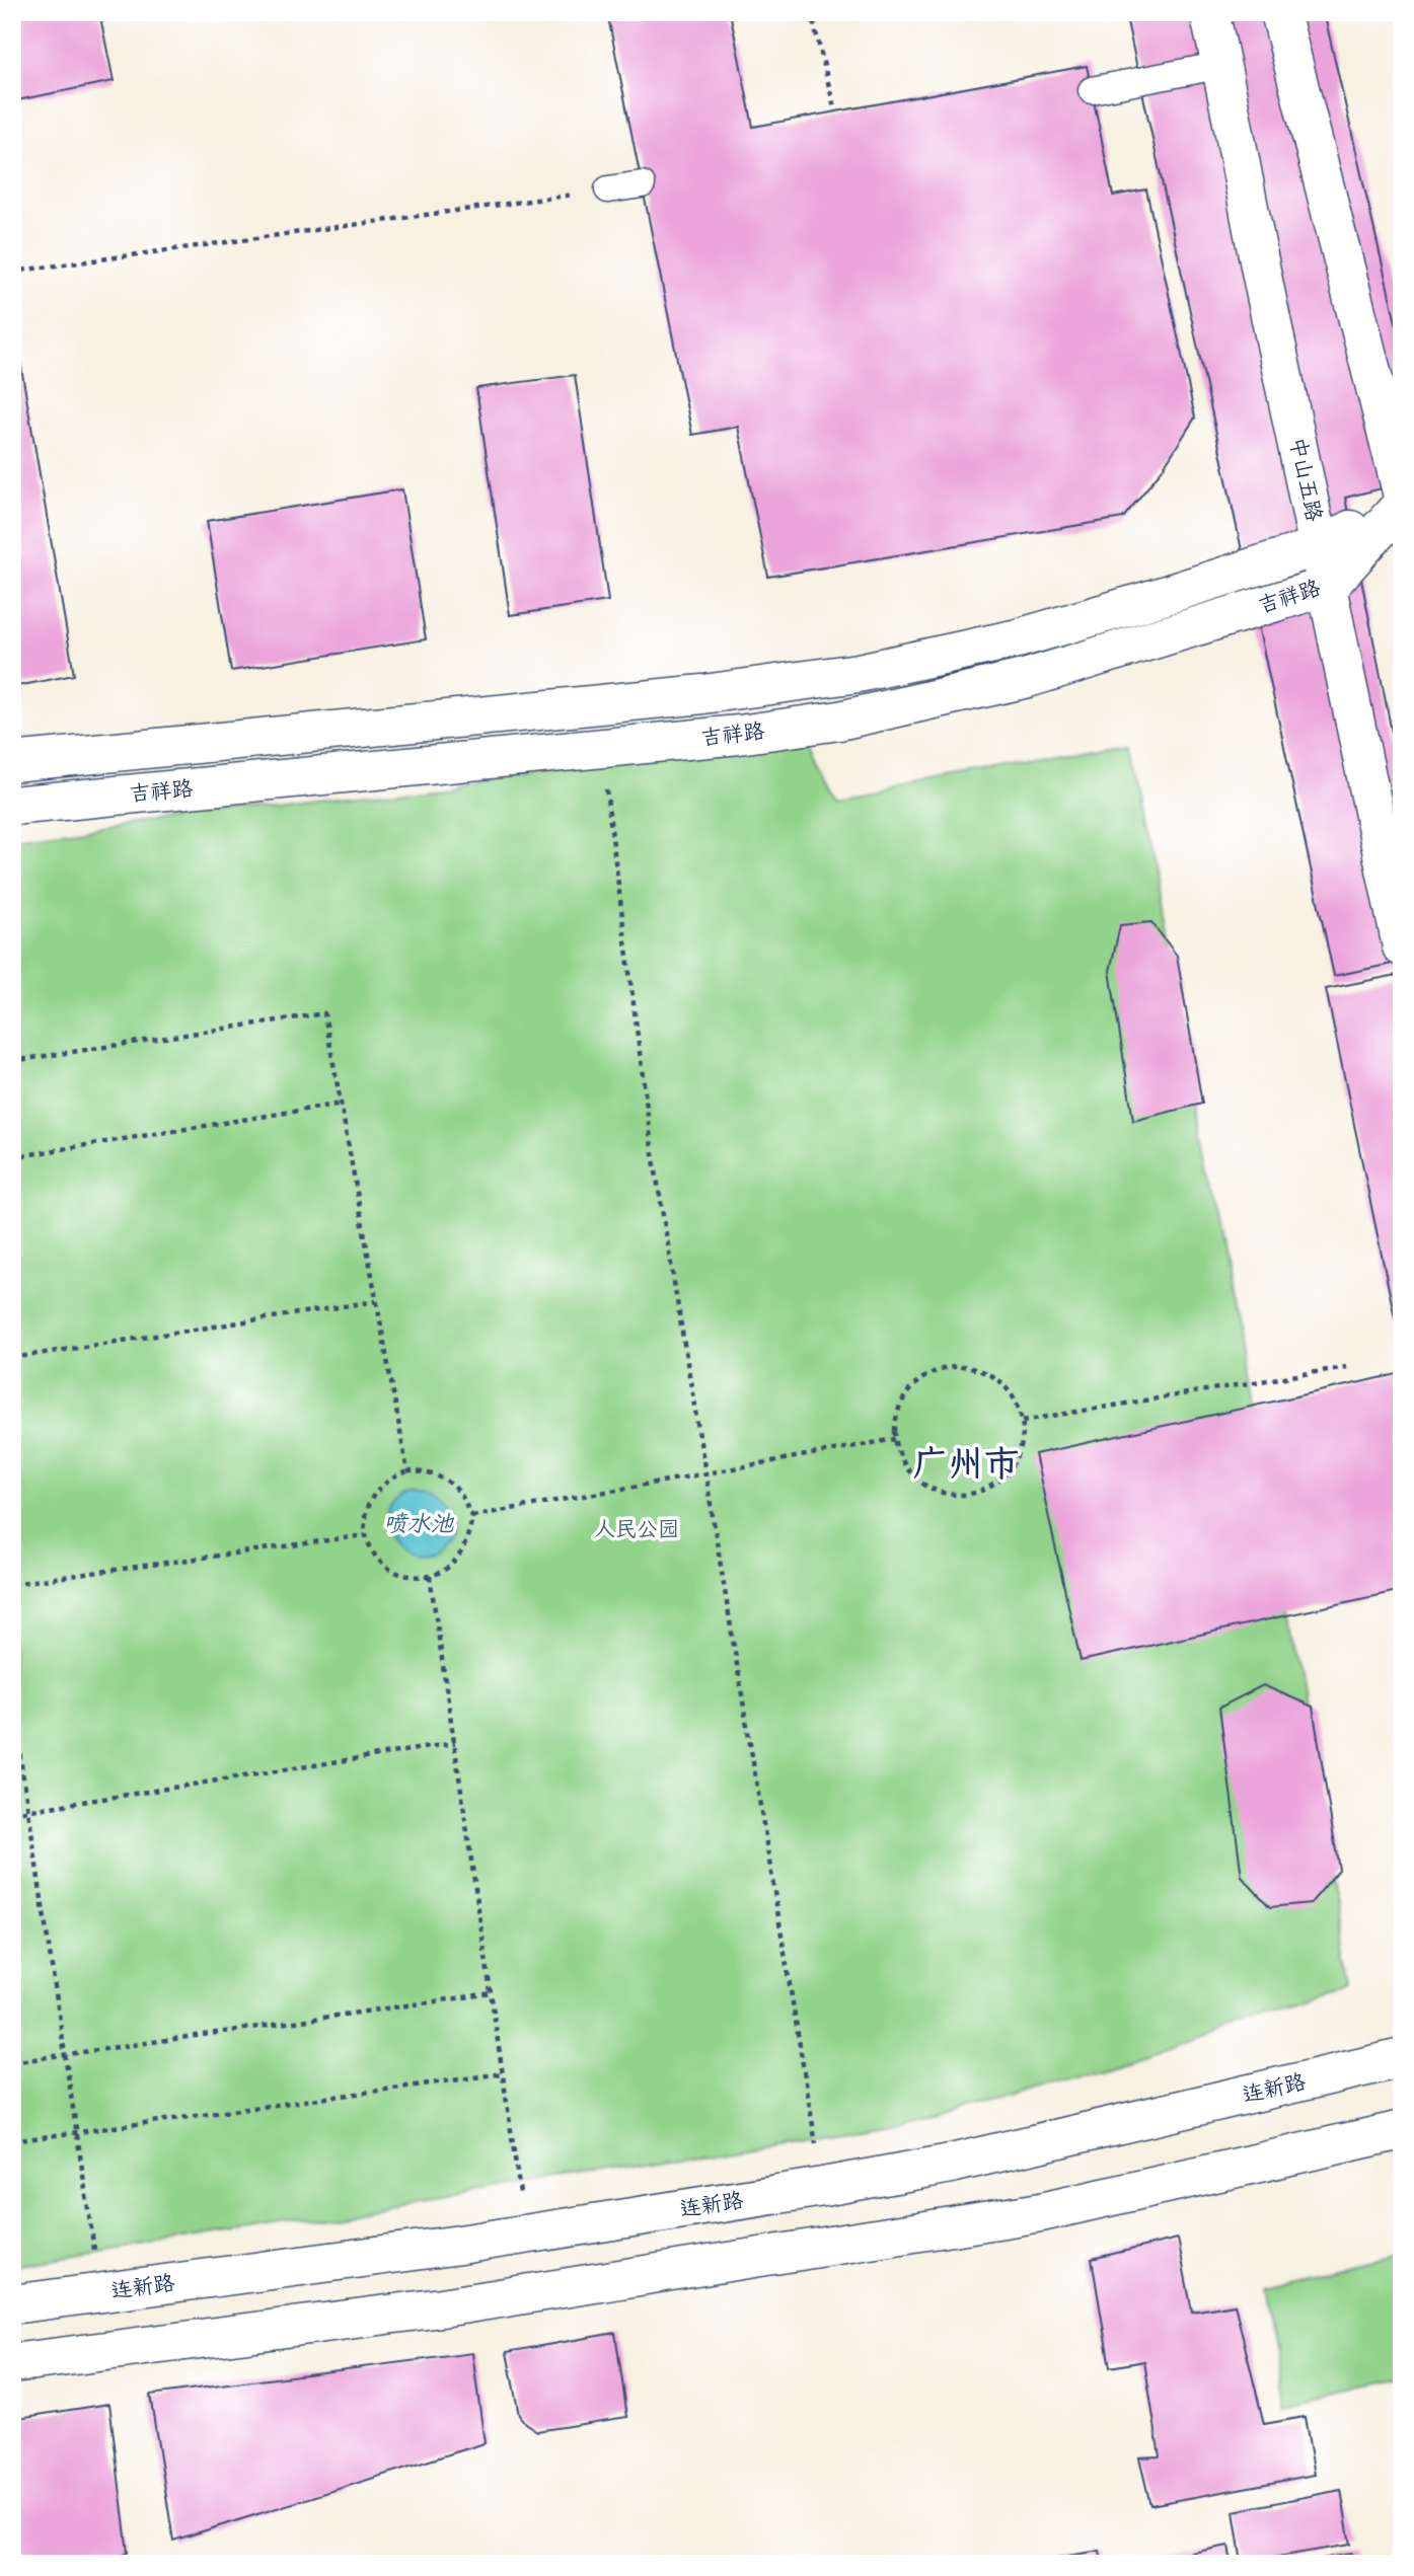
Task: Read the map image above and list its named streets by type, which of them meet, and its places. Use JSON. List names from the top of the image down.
{
  "streets": {
    "street": ["中山五路", "吉祥路", "连新路"]
  },
  "crossings": [
    ["中山五路", "吉祥路"]
  ],
  "districts": ["广州市"],
  "water": ["喷水池"],
  "parks": ["人民公园"]
}
